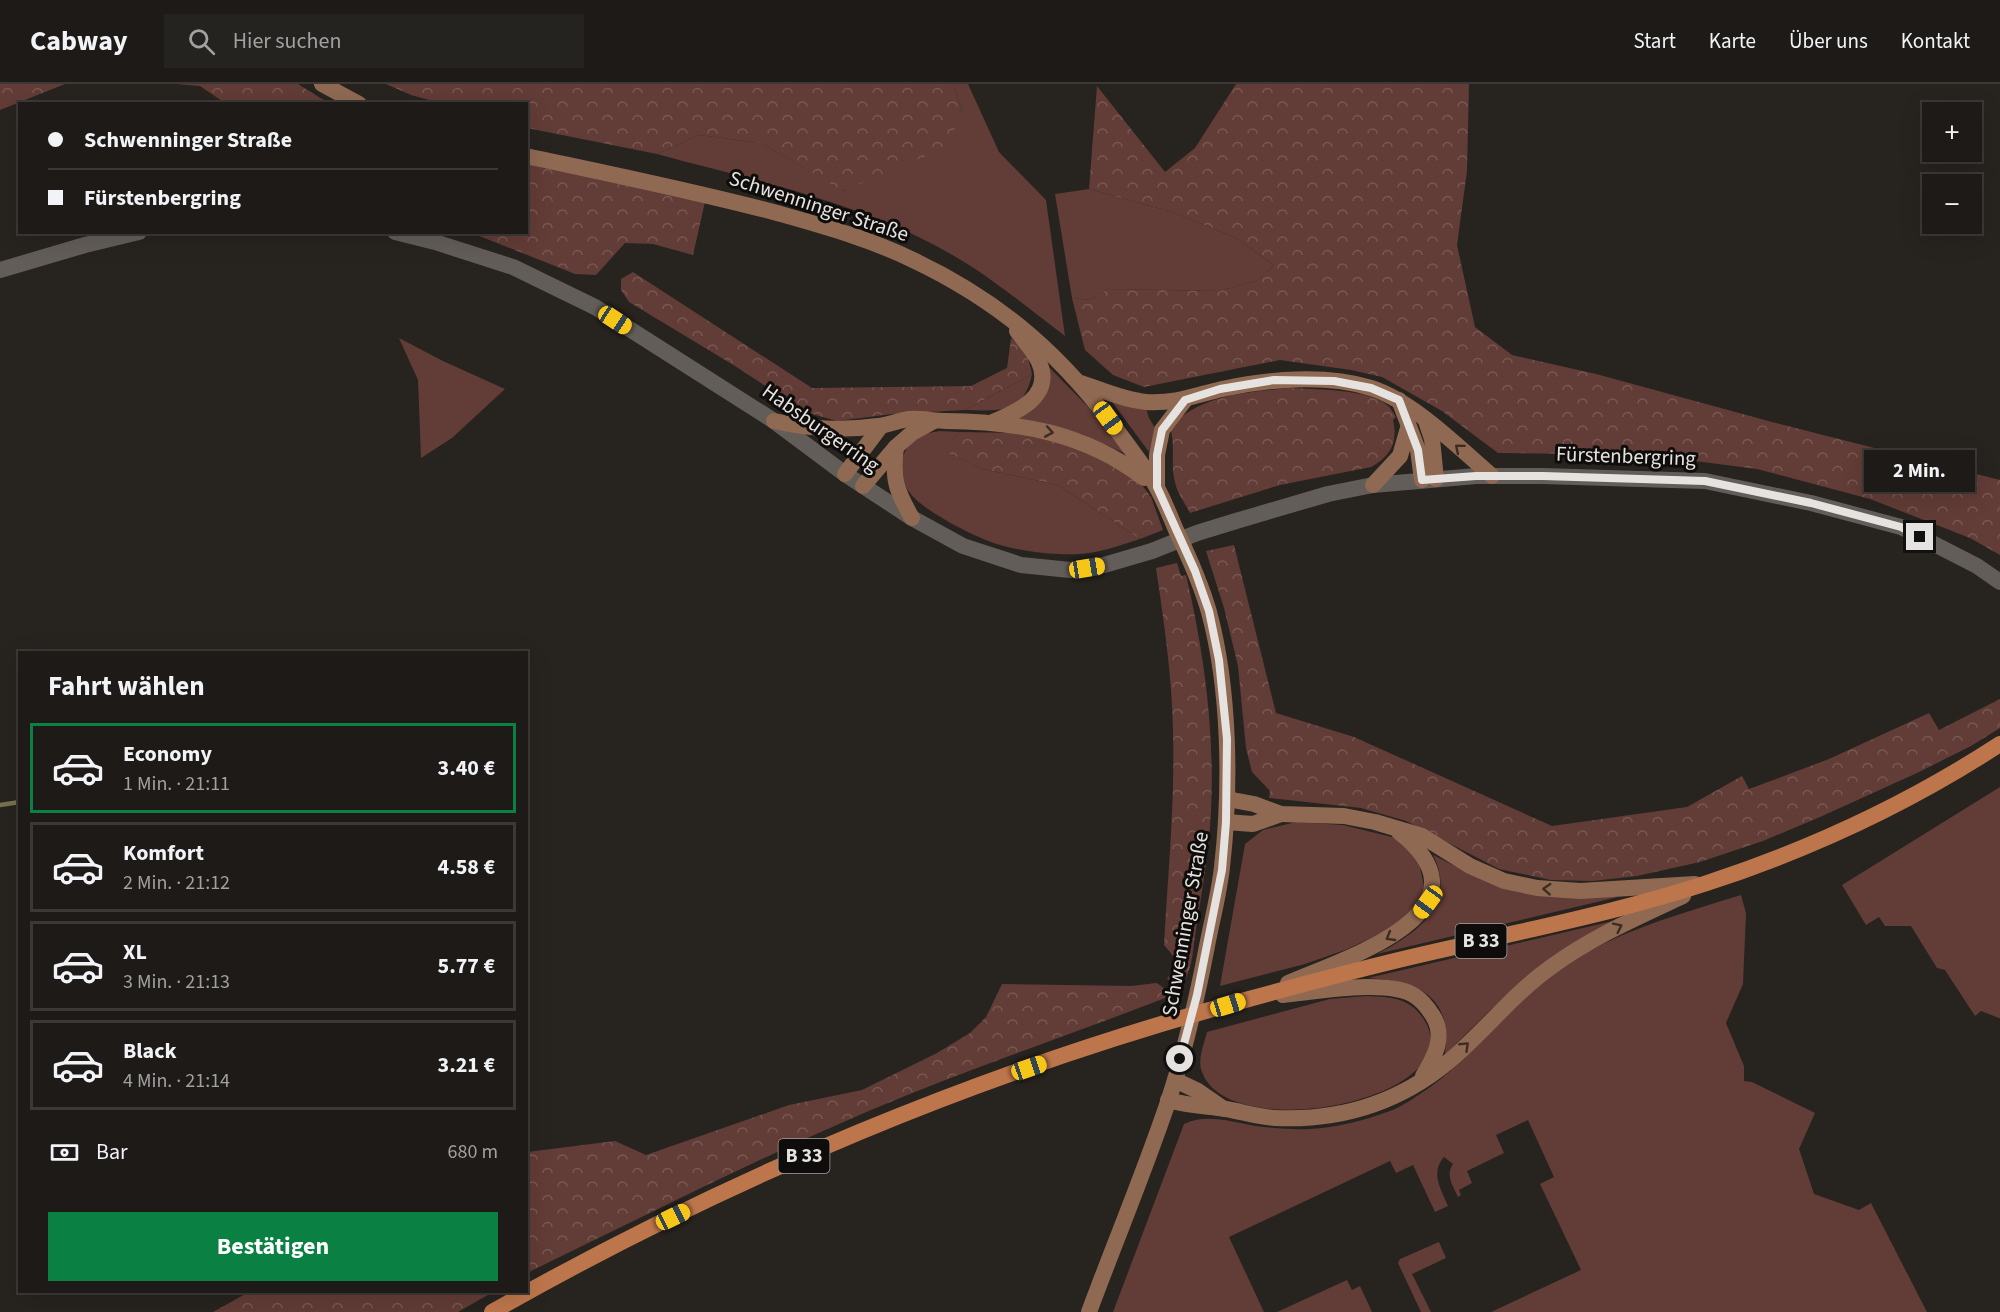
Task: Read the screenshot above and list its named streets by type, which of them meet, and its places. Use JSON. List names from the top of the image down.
{
  "streets": {
    "main road": ["Schwenninger Straße", "B 33"],
    "street": ["Habsburgerring", "Fürstenbergring"]
  },
  "crossings": [
    ["Habsburgerring", "Fürstenbergring"]
  ],
  "page": {
    "header": "Cabway",
    "search": "Hier suchen",
    "nav": [
      "Start",
      "Karte",
      "Über uns",
      "Kontakt"
    ],
    "map_buttons": ["+", "−"],
    "banner": ["Schwenninger Straße", "Fürstenbergring"],
    "bubble": "2 Min.",
    "heading": "Fahrt wählen",
    "list": [
      {
        "name": "Economy",
        "note": "1 Min. · 21:11",
        "value": "3.40 €"
      },
      {
        "name": "Komfort",
        "note": "2 Min. · 21:12",
        "value": "4.58 €"
      },
      {
        "name": "XL",
        "note": "3 Min. · 21:13",
        "value": "5.77 €"
      },
      {
        "name": "Black",
        "note": "4 Min. · 21:14",
        "value": "3.21 €"
      }
    ],
    "pay": ["Bar", "680 m"],
    "buttons": "Bestätigen"
  }
}
